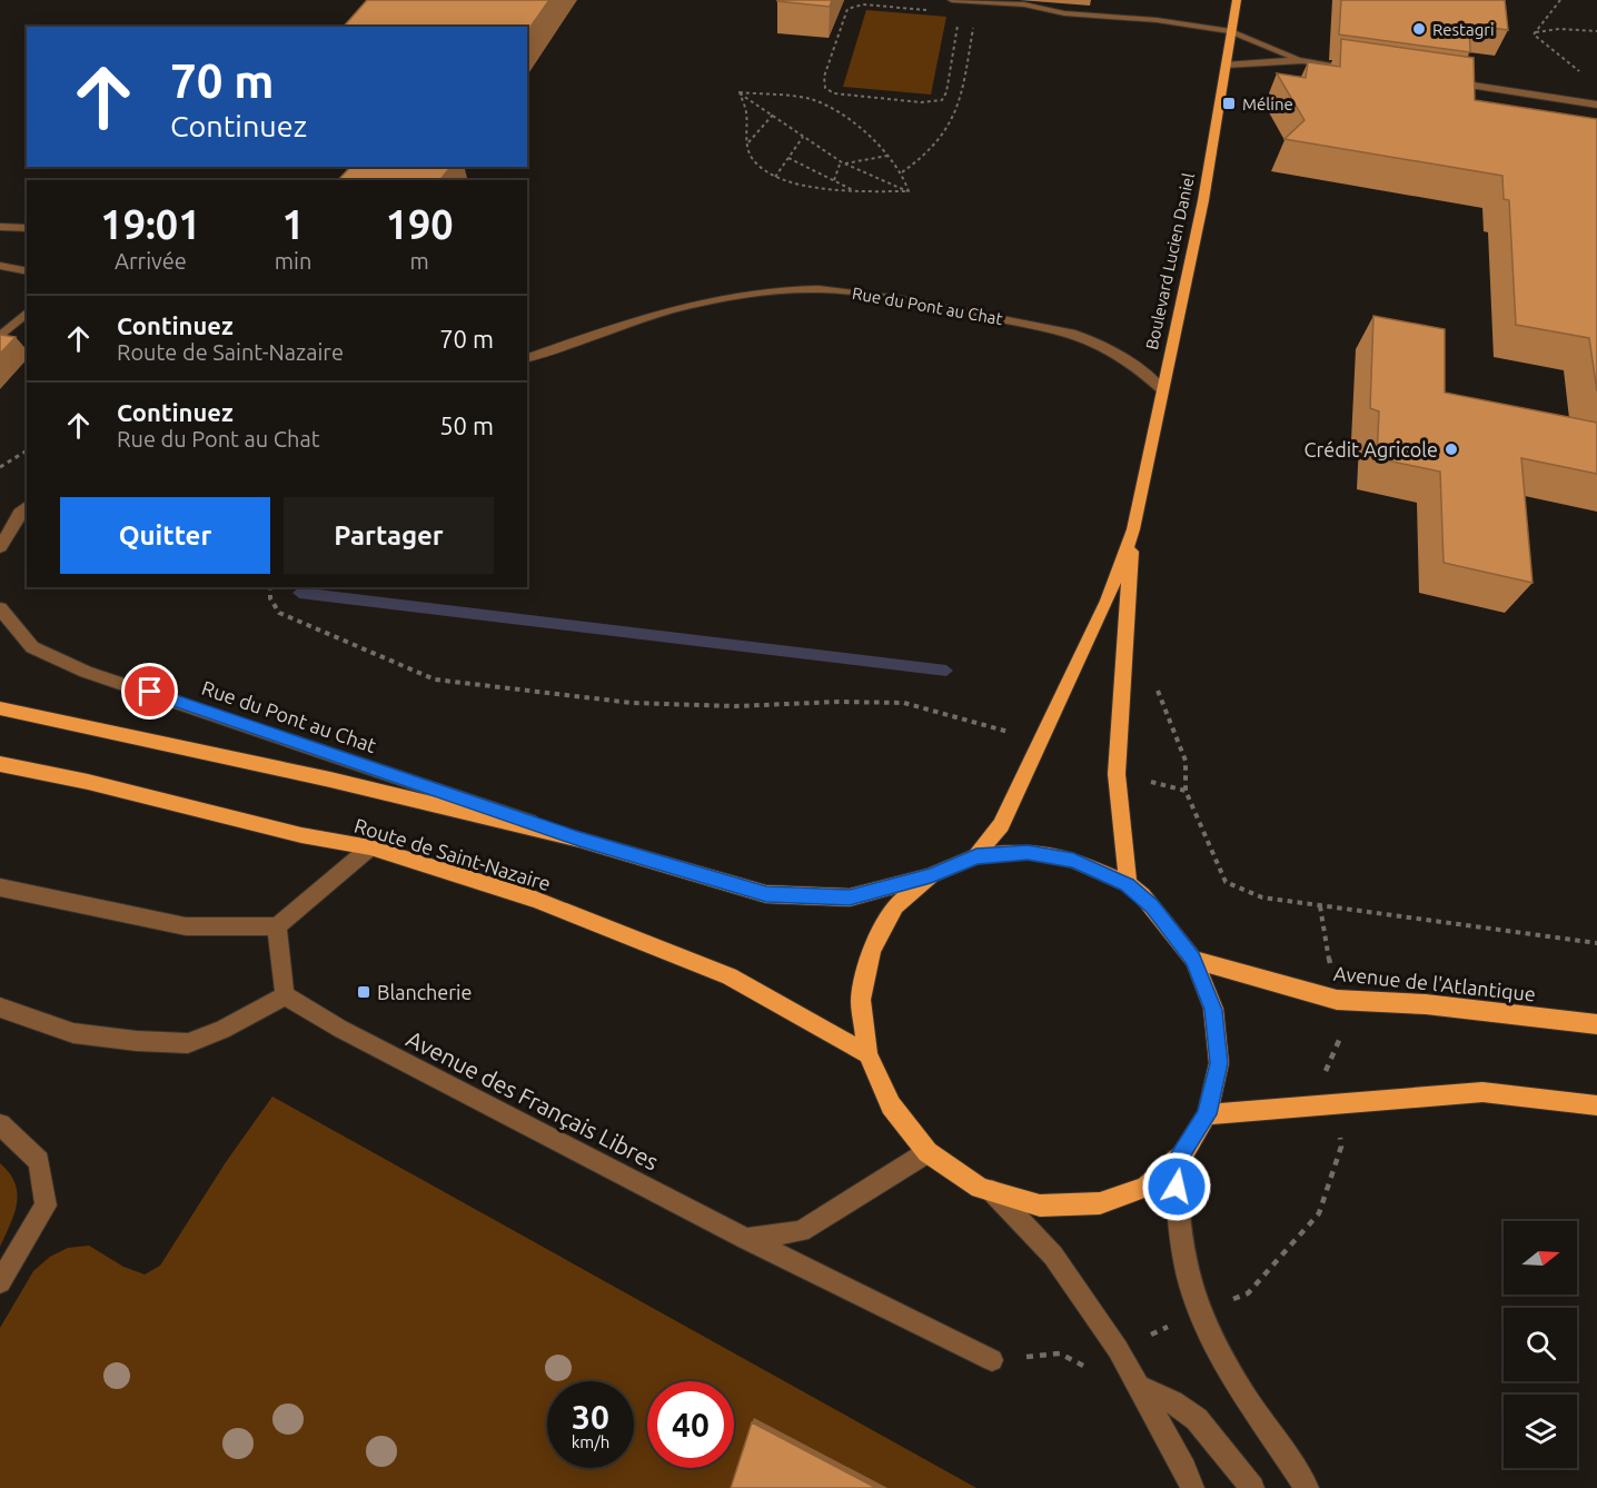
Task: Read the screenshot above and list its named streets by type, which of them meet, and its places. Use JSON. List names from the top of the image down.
{
  "streets": {
    "main road": ["Boulevard Lucien Daniel", "Route de Saint-Nazaire", "Avenue de l'Atlantique"],
    "street": ["Rue du Pont au Chat", "Avenue des Français Libres"]
  },
  "crossings": [
    ["Boulevard Lucien Daniel", "Rue du Pont au Chat"],
    ["Rue du Pont au Chat", "Route de Saint-Nazaire"]
  ],
  "places": {
    "other": ["Restagri", "Crédit Agricole"],
    "transit": ["Méline", "Blancherie"]
  },
  "north": "right",
  "page": {
    "turn": ["70 m", "Continuez"],
    "eta": [
      "19:01",
      "Arrivée",
      "1",
      "min",
      "190",
      "m"
    ],
    "list": [
      {
        "name": "Continuez",
        "note": "Route de Saint-Nazaire",
        "value": "70 m"
      },
      {
        "name": "Continuez",
        "note": "Rue du Pont au Chat",
        "value": "50 m"
      }
    ],
    "buttons": ["Quitter", "Partager"],
    "speed": "30 km/h",
    "limit": "40"
  }
}
